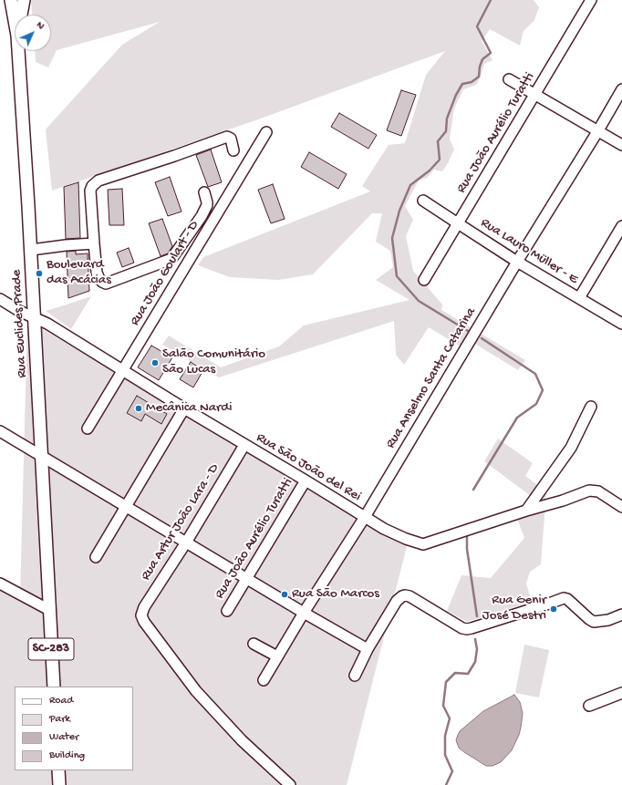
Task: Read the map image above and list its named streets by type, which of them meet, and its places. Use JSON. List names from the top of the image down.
{
  "streets": {
    "main road": ["Rua Euclides Prade", "SC-283"],
    "street": [
      "Rua João Aurélio Turatti",
      "Rua Lauro Müller - E",
      "Rua João Goulart - D",
      "Rua Anselmo Santa Catarina",
      "Rua São João del Rei",
      "Rua Artur João Lara - D"
    ]
  },
  "crossings": [
    ["Rua João Aurélio Turatti", "Rua Lauro Müller - E"],
    ["Rua João Aurélio Turatti", "Rua São João del Rei"],
    ["Rua Lauro Müller - E", "Rua Anselmo Santa Catarina"],
    ["Rua João Goulart - D", "Rua São João del Rei"],
    ["Rua Euclides Prade", "Rua São João del Rei"],
    ["Rua Euclides Prade", "SC-283"],
    ["Rua Anselmo Santa Catarina", "Rua São João del Rei"],
    ["Rua São João del Rei", "Rua Artur João Lara - D"]
  ],
  "places": [
    "Boulevard das Acácias",
    "Salão Comunitário São Lucas",
    "Mecânica Nardi",
    "Rua São Marcos",
    "Rua Genir José Destri"
  ],
  "legend": [
    "Road",
    "Park",
    "Water",
    "Building"
  ],
  "north": "top right"
}
